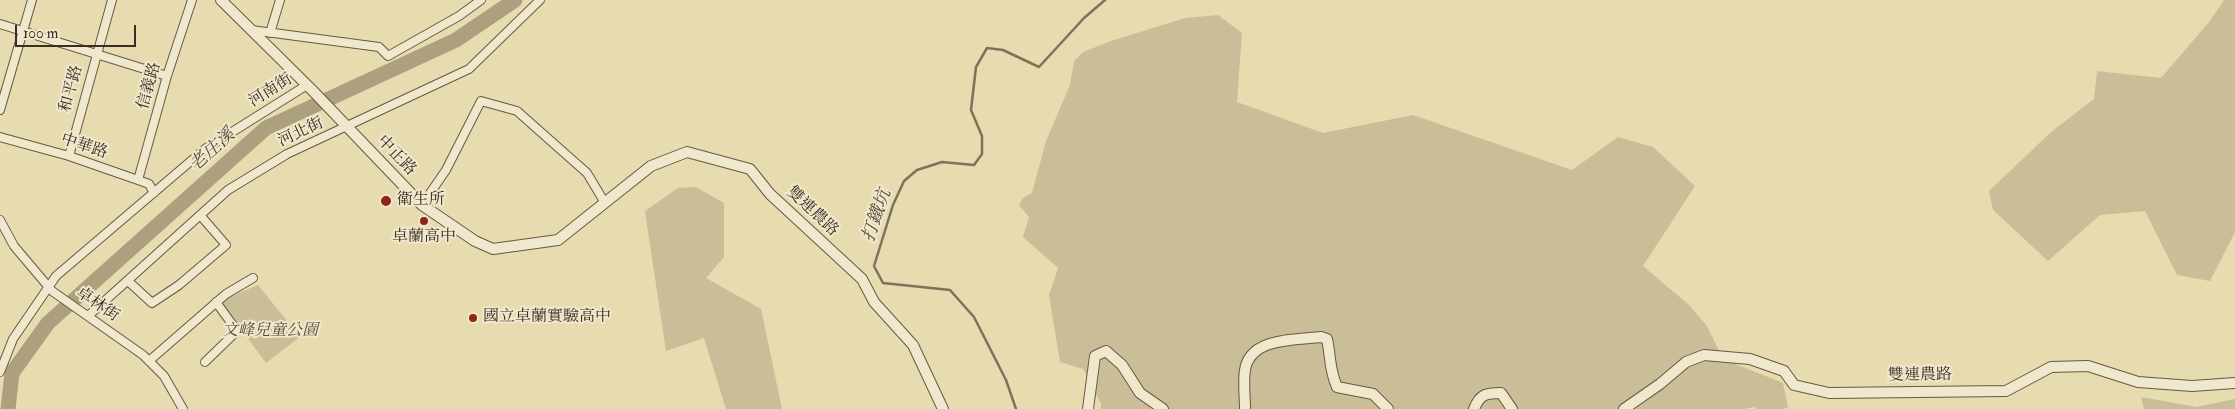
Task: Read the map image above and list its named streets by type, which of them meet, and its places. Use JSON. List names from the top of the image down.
{
  "streets": {
    "street": [
      "信義路",
      "和平路",
      "河南街",
      "河北街",
      "中華路",
      "中正路",
      "雙連農路",
      "卓林街"
    ]
  },
  "crossings": [
    ["信義路", "中華路"],
    ["和平路", "中華路"],
    ["河南街", "中華路"],
    ["河南街", "中正路"],
    ["河南街", "卓林街"],
    ["河北街", "中正路"],
    ["河北街", "卓林街"],
    ["中正路", "雙連農路"]
  ],
  "water": ["老庄溪", "打鐵坑"],
  "parks": ["文峰兒童公園"],
  "places": ["衛生所", "卓蘭高中", "國立卓蘭實驗高中"],
  "scale_bar": "100 m"
}
